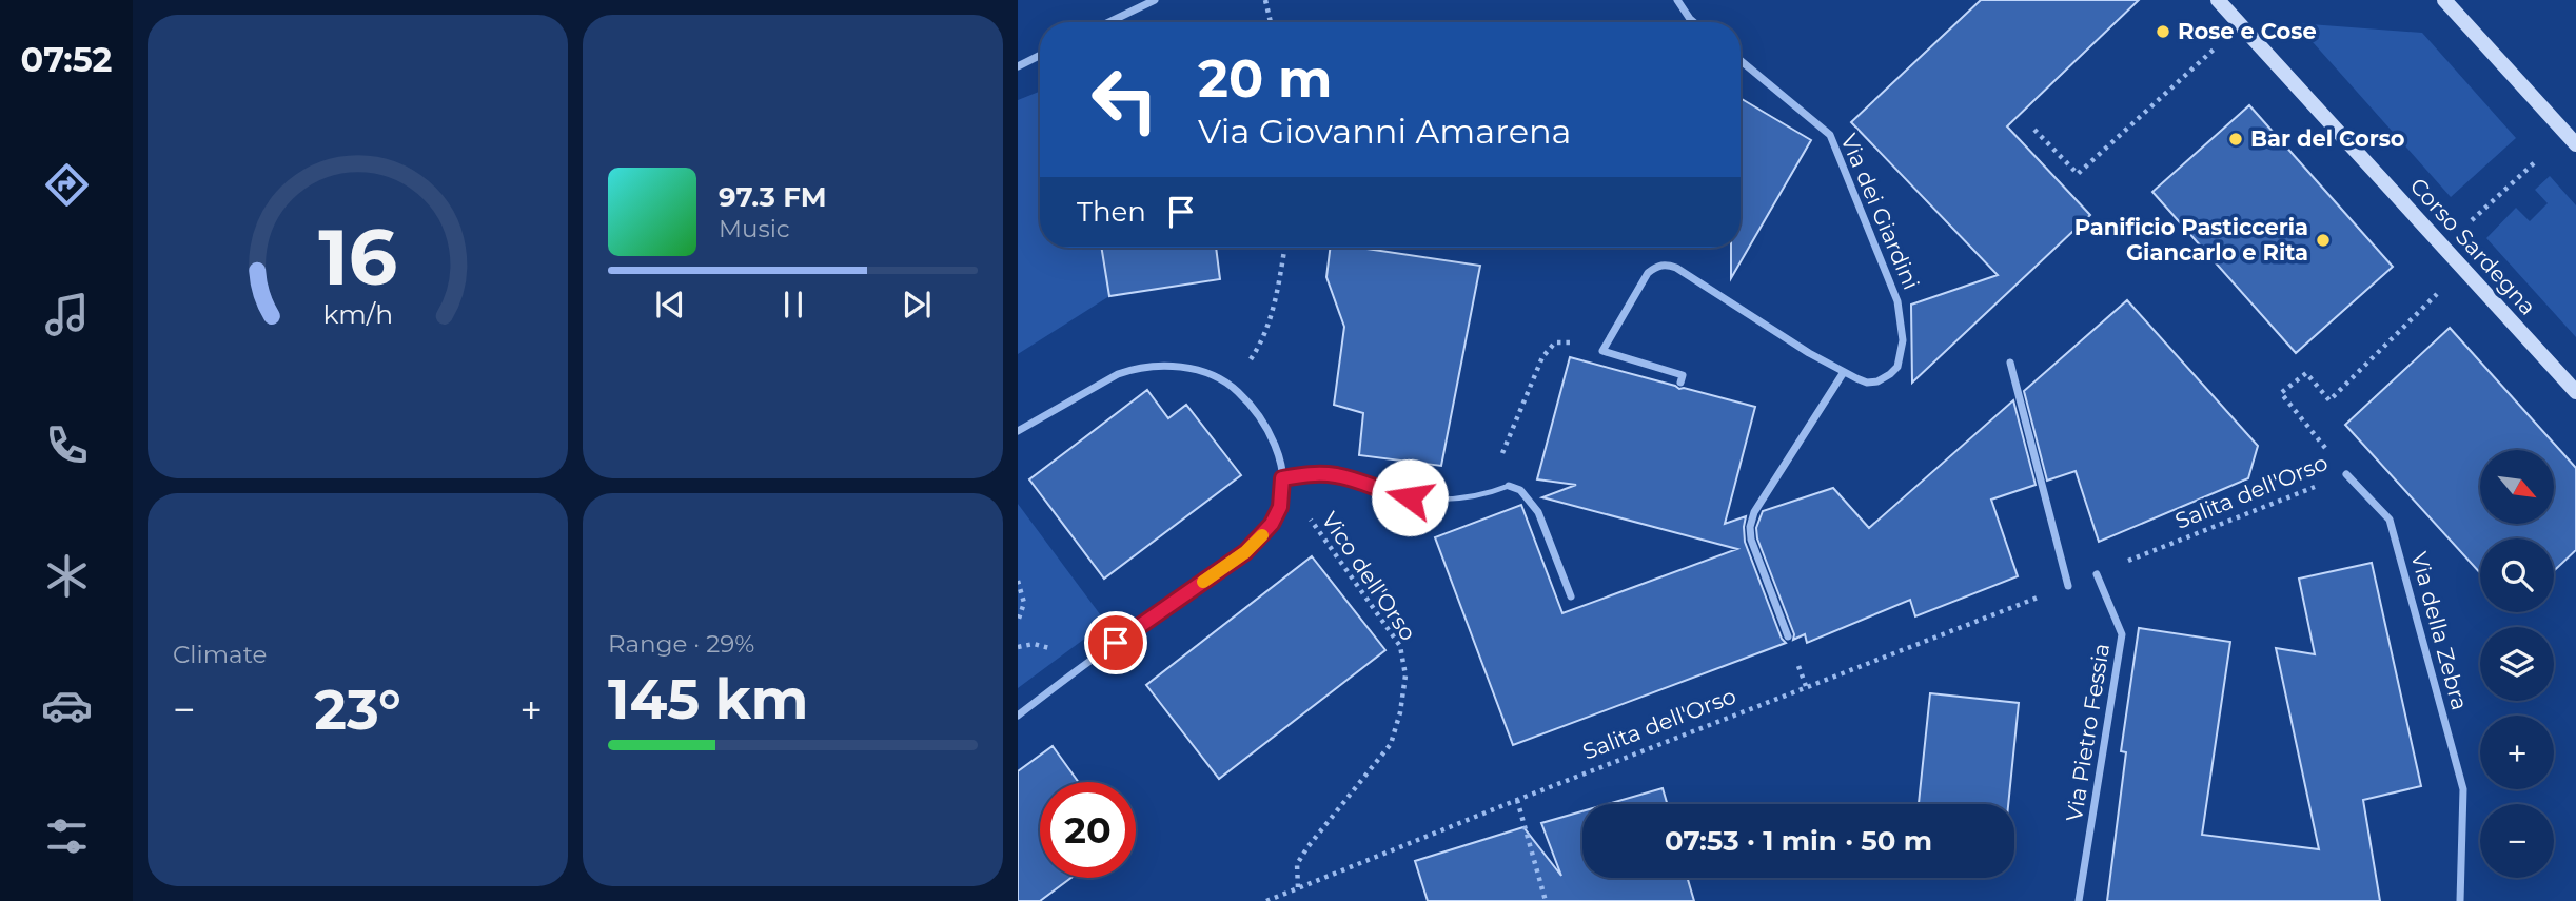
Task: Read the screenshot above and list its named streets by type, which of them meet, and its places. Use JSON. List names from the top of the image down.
{
  "streets": {
    "street": [
      "Via dei Giardini",
      "Corso Sardegna",
      "Via della Zebra",
      "Via Pietro Fessia"
    ],
    "path": ["Salita dell'Orso", "Vico dell'Orso"]
  },
  "crossings": [
    ["Salita dell'Orso", "Vico dell'Orso"],
    ["Salita dell'Orso", "Via della Zebra"],
    ["Salita dell'Orso", "Via Pietro Fessia"]
  ],
  "places": ["Rose e Cose", "Bar del Corso", "Panificio Pasticceria Giancarlo e Rita"],
  "north": "bottom right",
  "page": {
    "tabs": "07:52",
    "turn": ["20 m", "Via Giovanni Amarena"],
    "song": ["97.3 FM", "Music"],
    "then": "Then",
    "map_buttons": ["+", "−"],
    "tile": [
      "Climate",
      ["Range · 29%", "145 km"]
    ],
    "heat": ["−", "23°", "+"],
    "limit": "20",
    "trip": "07:53 · 1 min · 50 m",
    "gauge": ["16", "km/h"]
  }
}
